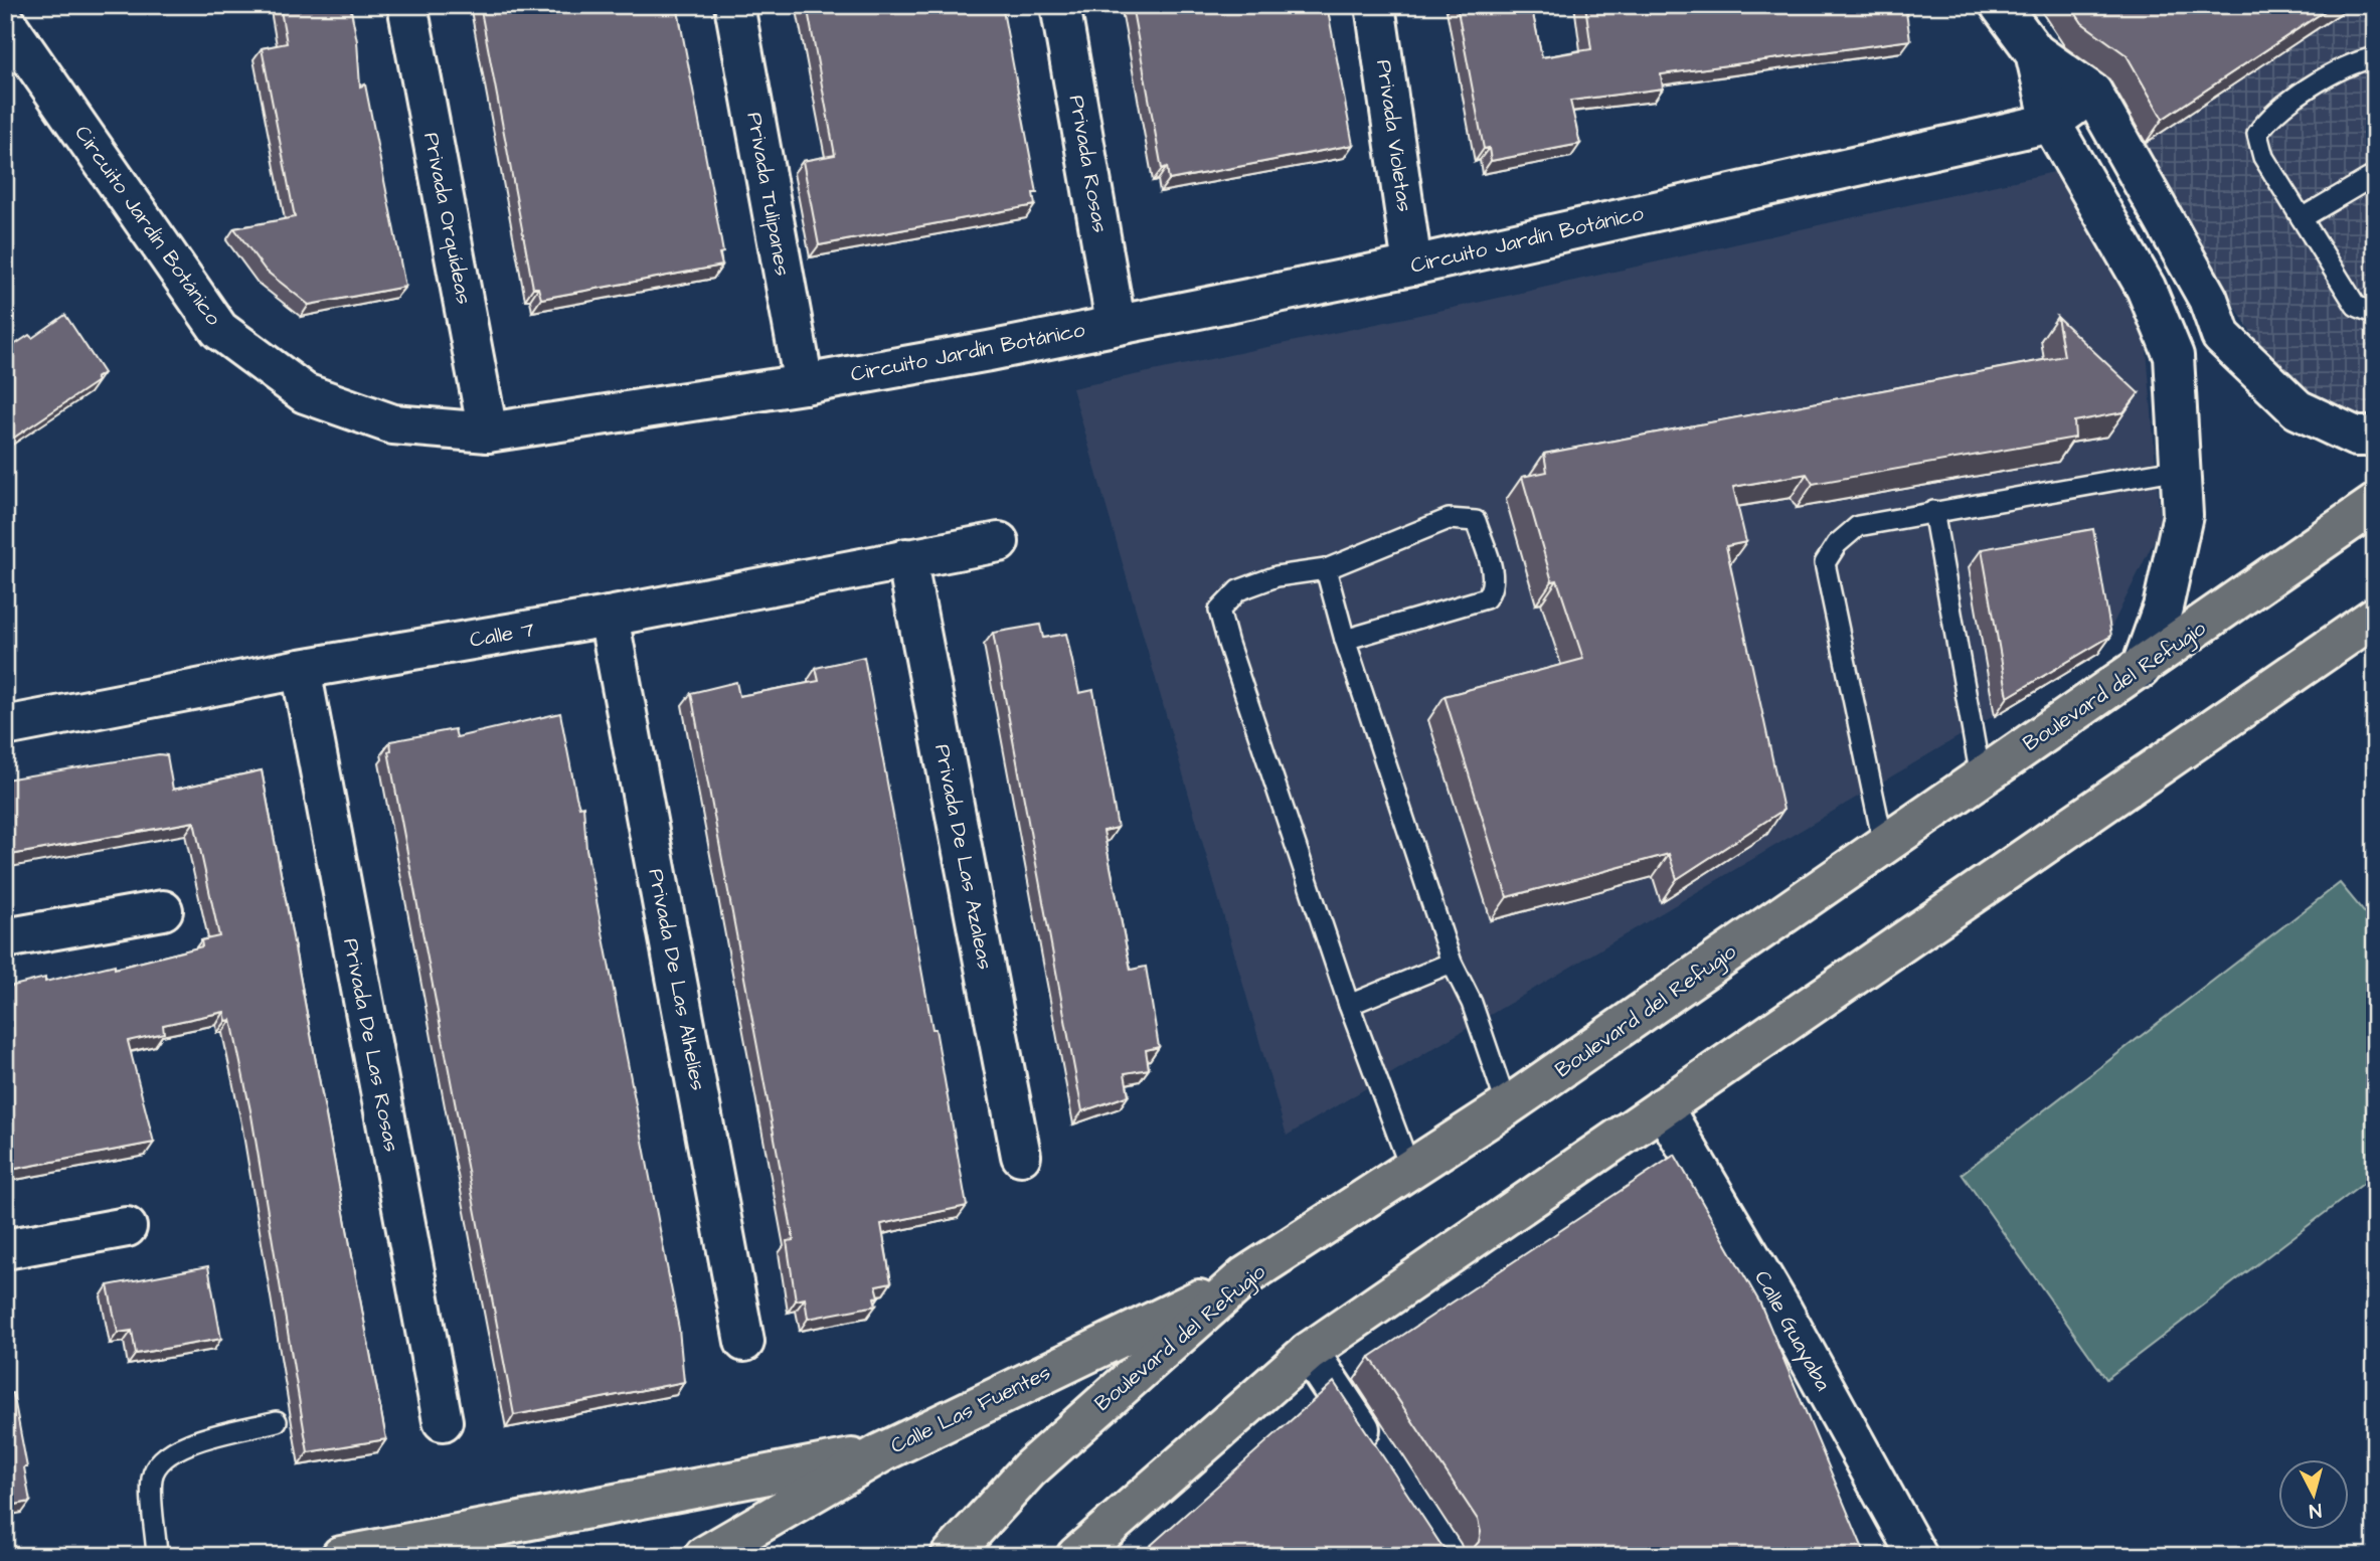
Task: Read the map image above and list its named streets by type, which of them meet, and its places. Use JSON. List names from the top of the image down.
{
  "streets": {
    "main road": ["Boulevard del Refugio", "Calle Las Fuentes"],
    "street": [
      "Privada Violetas",
      "Privada Rosas",
      "Privada Tulipanes",
      "Privada Orquídeas",
      "Circuito Jardín Botánico",
      "Calle 7",
      "Privada De Las Azaleas",
      "Privada De Las Alhelíes",
      "Privada De Las Rosas",
      "Calle Guayaba"
    ]
  },
  "crossings": [
    ["Privada Violetas", "Circuito Jardín Botánico"],
    ["Privada Rosas", "Circuito Jardín Botánico"],
    ["Privada Tulipanes", "Circuito Jardín Botánico"],
    ["Privada Orquídeas", "Circuito Jardín Botánico"],
    ["Calle 7", "Privada De Las Azaleas"],
    ["Calle 7", "Privada De Las Alhelíes"],
    ["Calle 7", "Privada De Las Rosas"],
    ["Boulevard del Refugio", "Calle Las Fuentes"]
  ],
  "north": "bottom"
}
